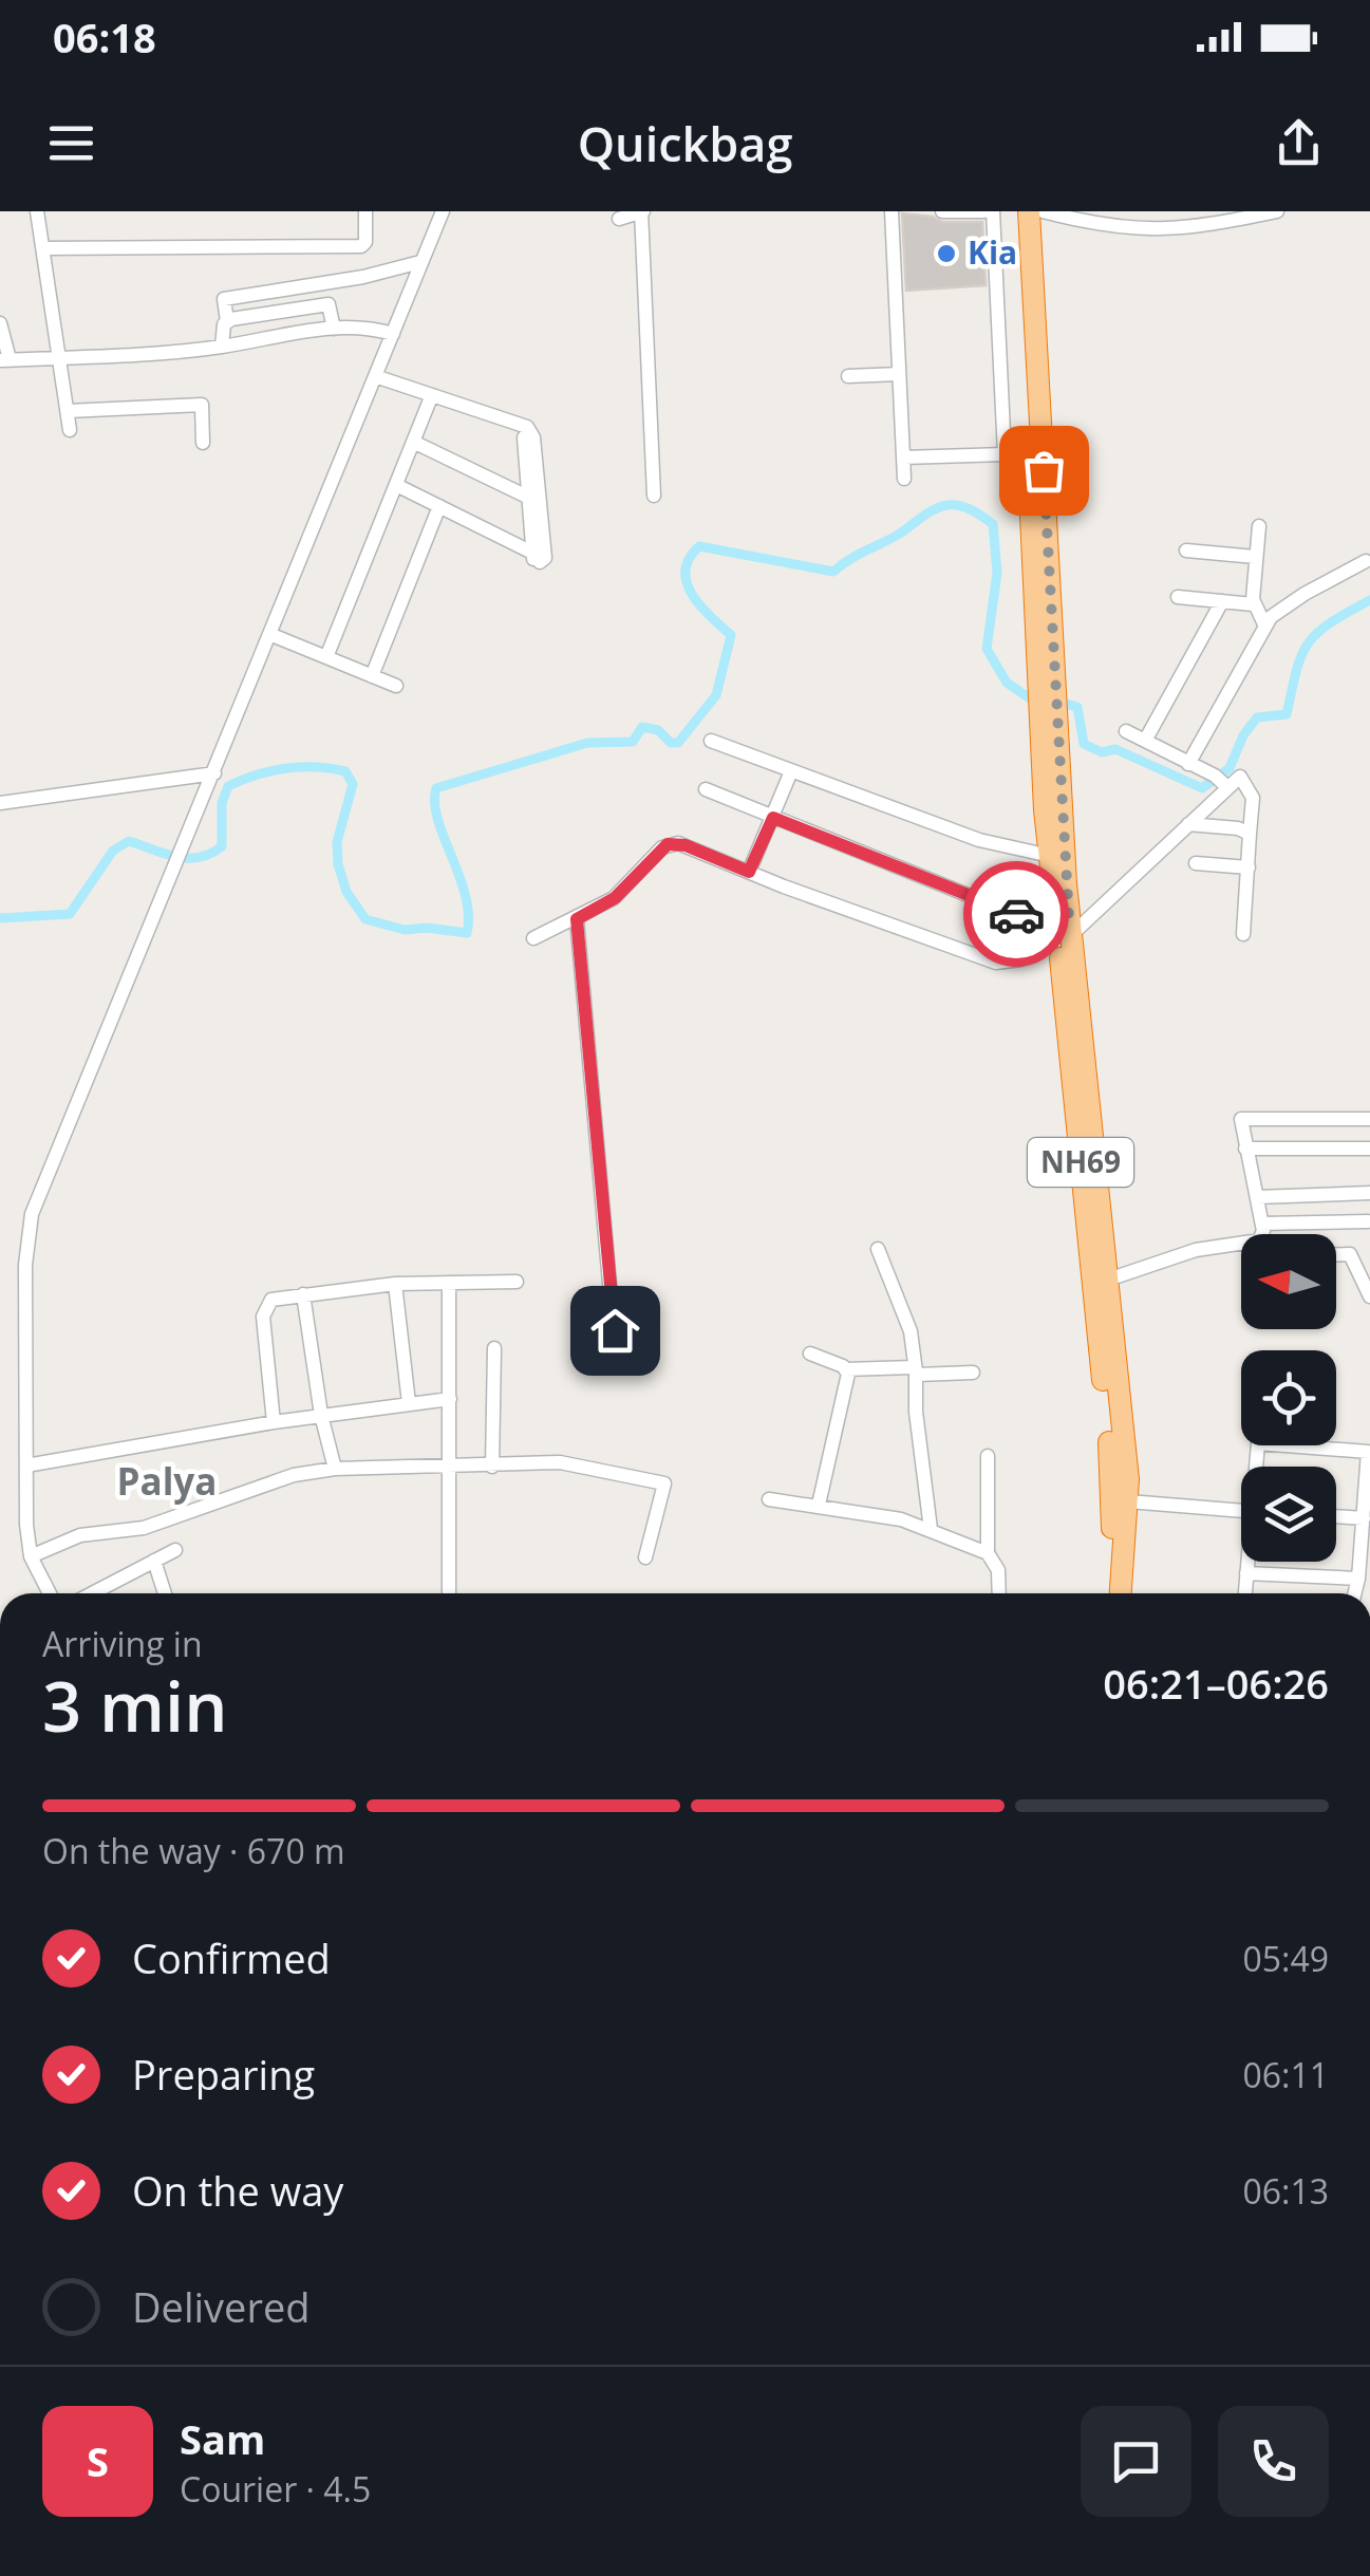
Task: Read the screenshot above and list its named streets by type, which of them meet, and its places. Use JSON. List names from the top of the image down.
{
  "streets": {
    "highway": ["NH69"]
  },
  "districts": ["Palya"],
  "places": ["Kia"],
  "north": "left",
  "page": {
    "status": "06:18",
    "header": "Quickbag",
    "heading": ["3 min", "Arriving in", "06:21–06:26"],
    "panel": ["Sam", "Courier · 4.5"],
    "bar": "On the way · 670 m",
    "list": [
      ["Confirmed", "05:49"],
      ["Preparing", "06:11"],
      ["On the way", "06:13"],
      "Delivered"
    ],
    "round": "S"
  }
}
